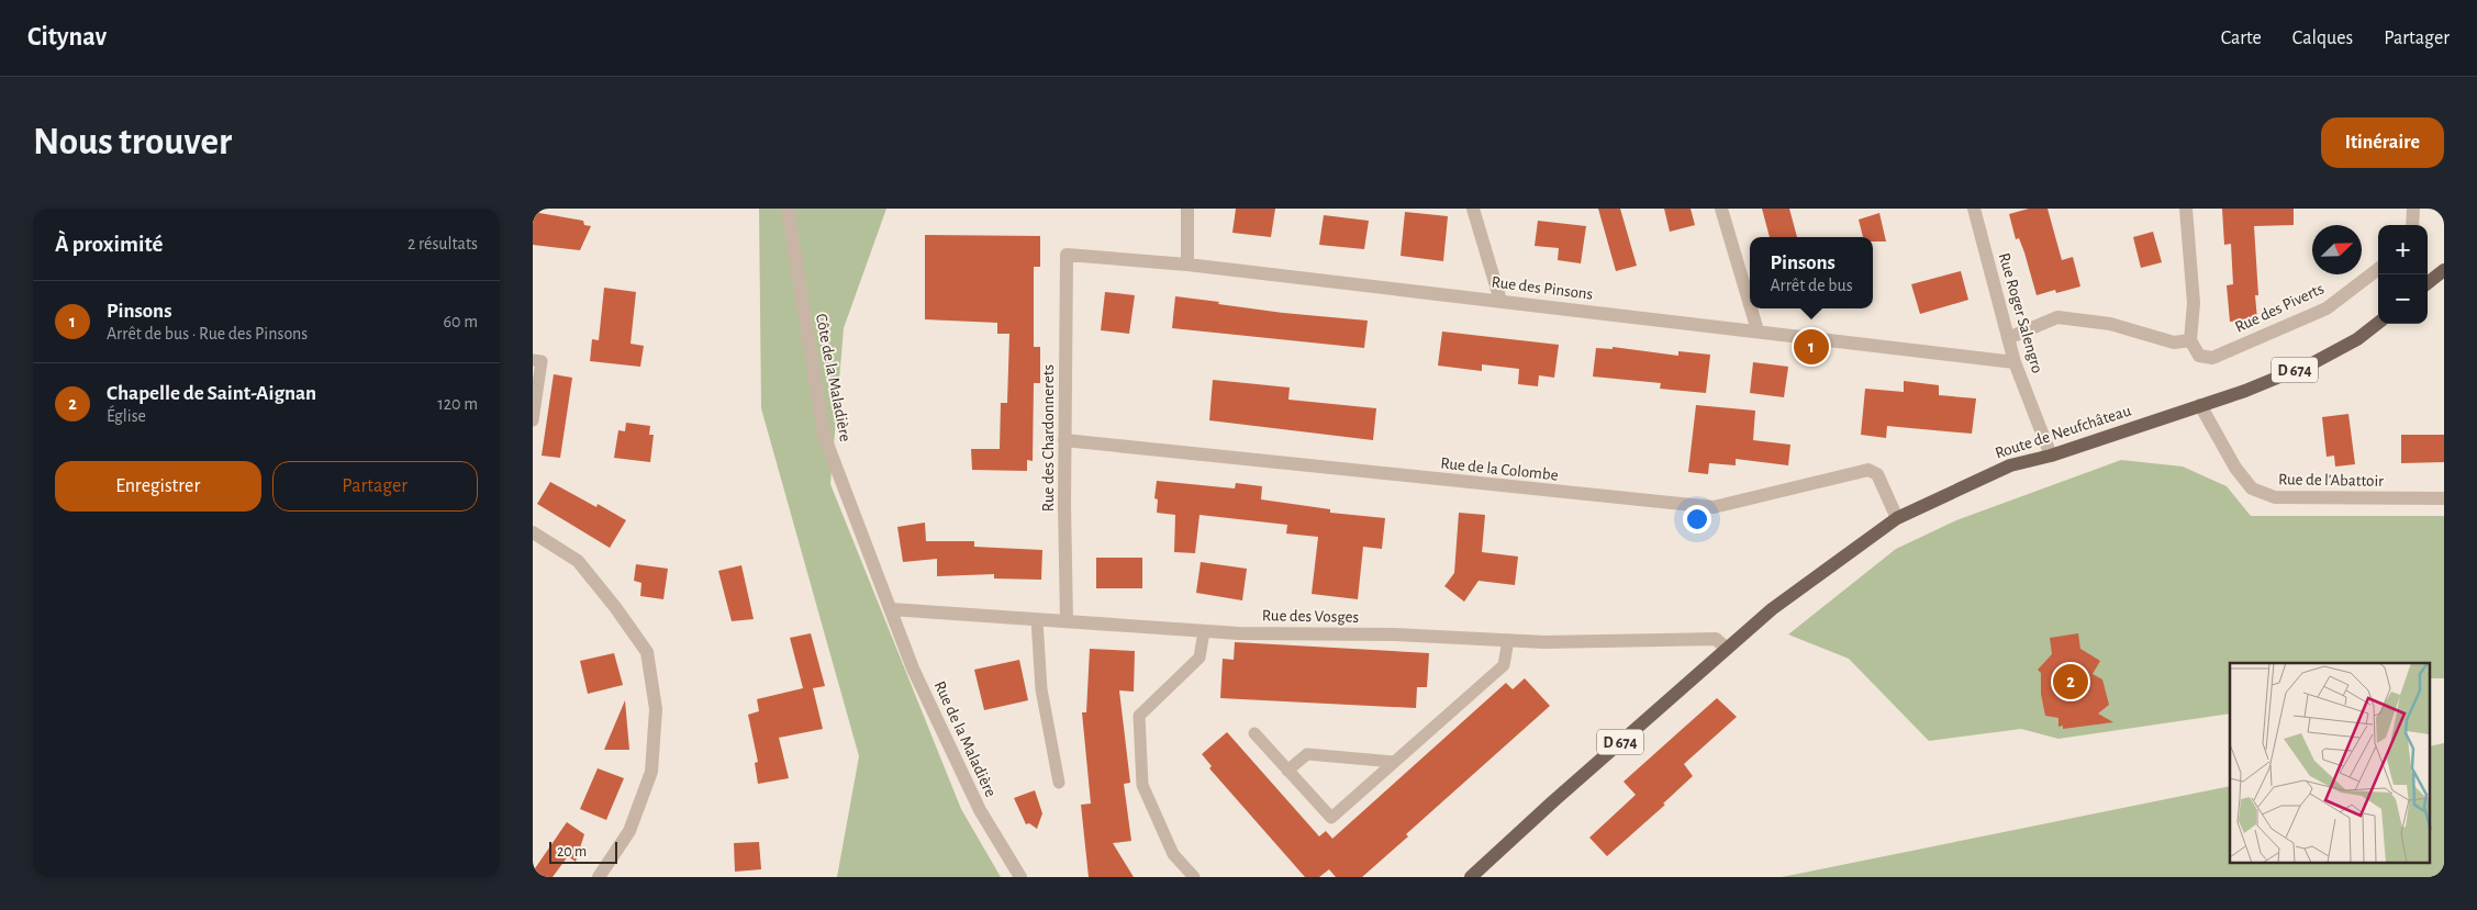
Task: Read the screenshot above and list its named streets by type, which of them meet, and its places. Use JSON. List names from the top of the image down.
{
  "streets": {
    "main road": ["D 674", "Route de Neufchâteau"],
    "street": [
      "Rue des Pinsons",
      "Rue des Piverts",
      "Rue Roger Salengro",
      "Côte de la Maladière",
      "Rue des Chardonnerets",
      "Rue de la Colombe",
      "Rue de l'Abattoir",
      "Rue des Vosges",
      "Rue de la Maladière"
    ]
  },
  "crossings": [
    ["Rue des Pinsons", "Rue Roger Salengro"],
    ["Rue des Pinsons", "Rue des Chardonnerets"],
    ["Rue Roger Salengro", "Route de Neufchâteau"],
    ["D 674", "Route de Neufchâteau"],
    ["D 674", "Rue des Vosges"],
    ["Côte de la Maladière", "Rue des Vosges"],
    ["Côte de la Maladière", "Rue de la Maladière"],
    ["Route de Neufchâteau", "Rue de la Colombe"],
    ["Route de Neufchâteau", "Rue de l'Abattoir"],
    ["Route de Neufchâteau", "Rue des Vosges"],
    ["Rue des Chardonnerets", "Rue de la Colombe"],
    ["Rue des Chardonnerets", "Rue des Vosges"],
    ["Rue des Vosges", "Rue de la Maladière"]
  ],
  "scale_bar": "20 m",
  "north": "top right",
  "page": {
    "header": "Citynav",
    "nav": ["Carte", "Calques", "Partager"],
    "buttons": [
      "Itinéraire",
      ["Enregistrer", "Partager"]
    ],
    "title": "Nous trouver",
    "heading": ["À proximité", "2 résultats"],
    "map_buttons": ["+", "−"],
    "popup": ["Pinsons", "Arrêt de bus"],
    "list": [
      {
        "mark": "1",
        "name": "Pinsons",
        "note": "Arrêt de bus · Rue des Pinsons",
        "value": "60 m"
      },
      {
        "mark": "2",
        "name": "Chapelle de Saint-Aignan",
        "note": "Église",
        "value": "120 m"
      }
    ],
    "pins": ["1", "2"],
    "scale": "20 m"
  }
}
